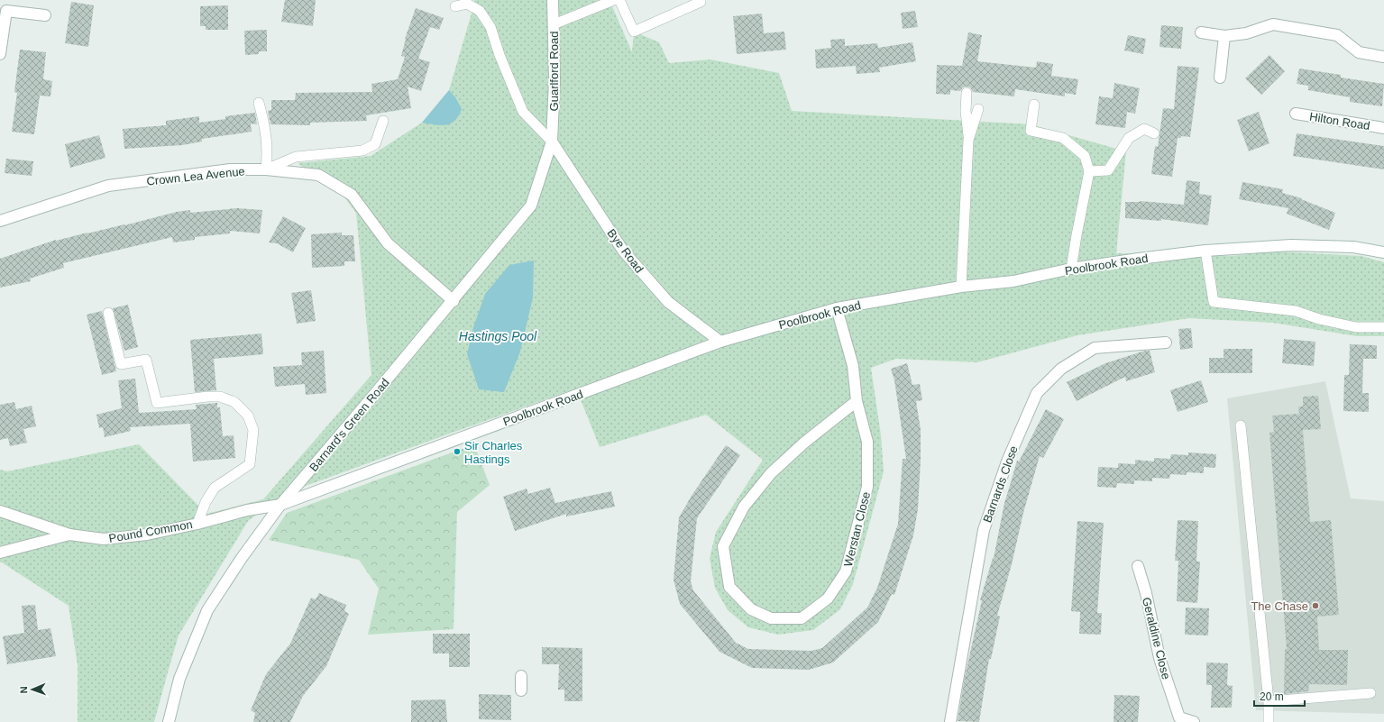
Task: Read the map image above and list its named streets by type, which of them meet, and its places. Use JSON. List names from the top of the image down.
{
  "streets": {
    "street": [
      "Guarlford Road",
      "Hilton Road",
      "Crown Lea Avenue",
      "Bye Road",
      "Poolbrook Road",
      "Barnard's Green Road",
      "Barnards Close",
      "Werstan Close",
      "Pound Common",
      "Geraldine Close"
    ]
  },
  "crossings": [
    ["Guarlford Road", "Bye Road"],
    ["Guarlford Road", "Barnard's Green Road"],
    ["Crown Lea Avenue", "Barnard's Green Road"],
    ["Bye Road", "Poolbrook Road"],
    ["Bye Road", "Barnard's Green Road"],
    ["Poolbrook Road", "Barnard's Green Road"],
    ["Poolbrook Road", "Werstan Close"],
    ["Poolbrook Road", "Pound Common"],
    ["Barnard's Green Road", "Pound Common"]
  ],
  "water": ["Hastings Pool"],
  "places": ["Sir Charles Hastings", "The Chase"],
  "scale_bar": "20 m",
  "north": "left"
}
